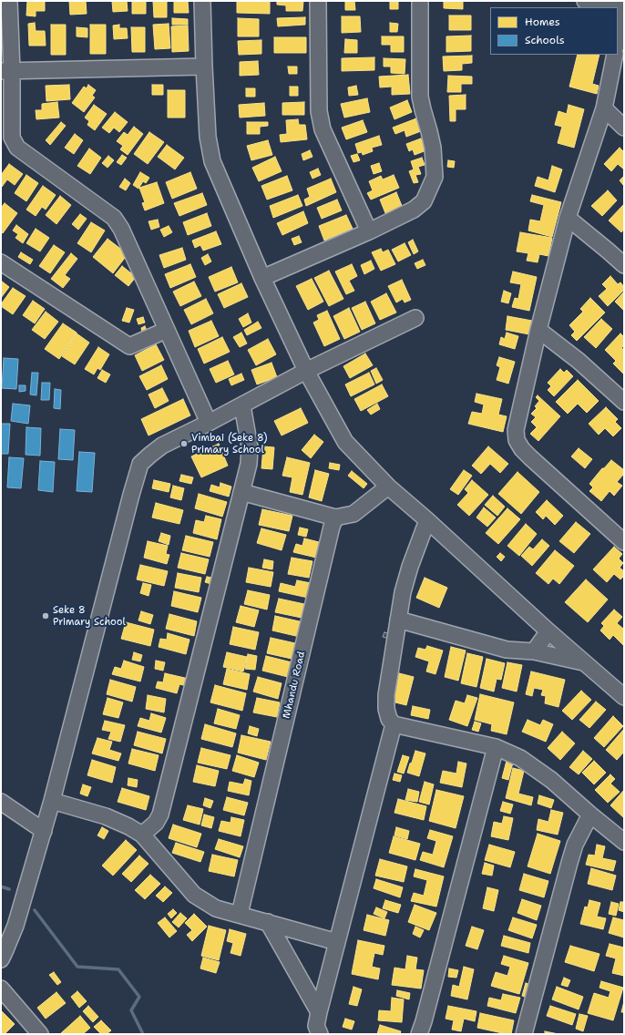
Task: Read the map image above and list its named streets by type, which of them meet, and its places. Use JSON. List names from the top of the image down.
{
  "streets": {
    "street": ["Mhandu Road"]
  },
  "places": ["Vimbai (Seke 8) Primary School", "Seke 8 Primary School"],
  "legend": ["Homes", "Schools"]
}
